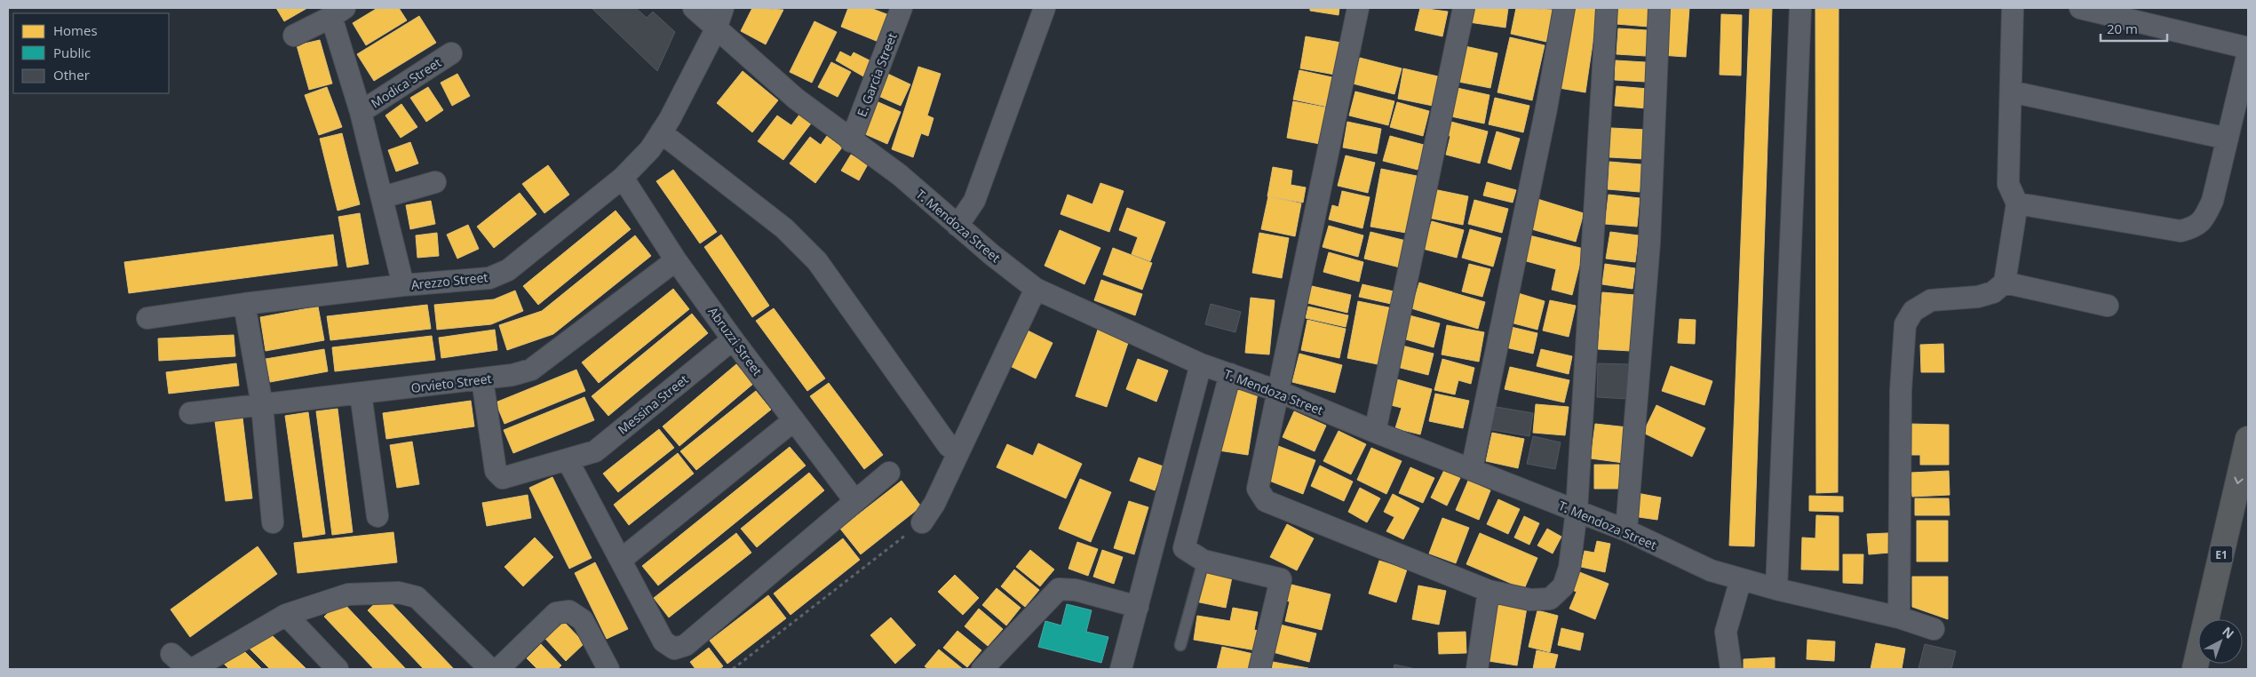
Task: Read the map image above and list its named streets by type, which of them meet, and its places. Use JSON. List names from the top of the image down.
{
  "streets": {
    "highway": ["E1"],
    "street": [
      "E. Garcia Street",
      "Modica Street",
      "T. Mendoza Street",
      "Arezzo Street",
      "Abruzzi Street",
      "Orvieto Street",
      "Messina Street"
    ]
  },
  "crossings": [
    ["E. Garcia Street", "T. Mendoza Street"],
    ["T. Mendoza Street", "Arezzo Street"],
    ["Arezzo Street", "Abruzzi Street"],
    ["Abruzzi Street", "Orvieto Street"],
    ["Abruzzi Street", "Messina Street"],
    ["Orvieto Street", "Messina Street"]
  ],
  "legend": ["Homes", "Public", "Other"],
  "scale_bar": "20 m",
  "north": "top right"
}
